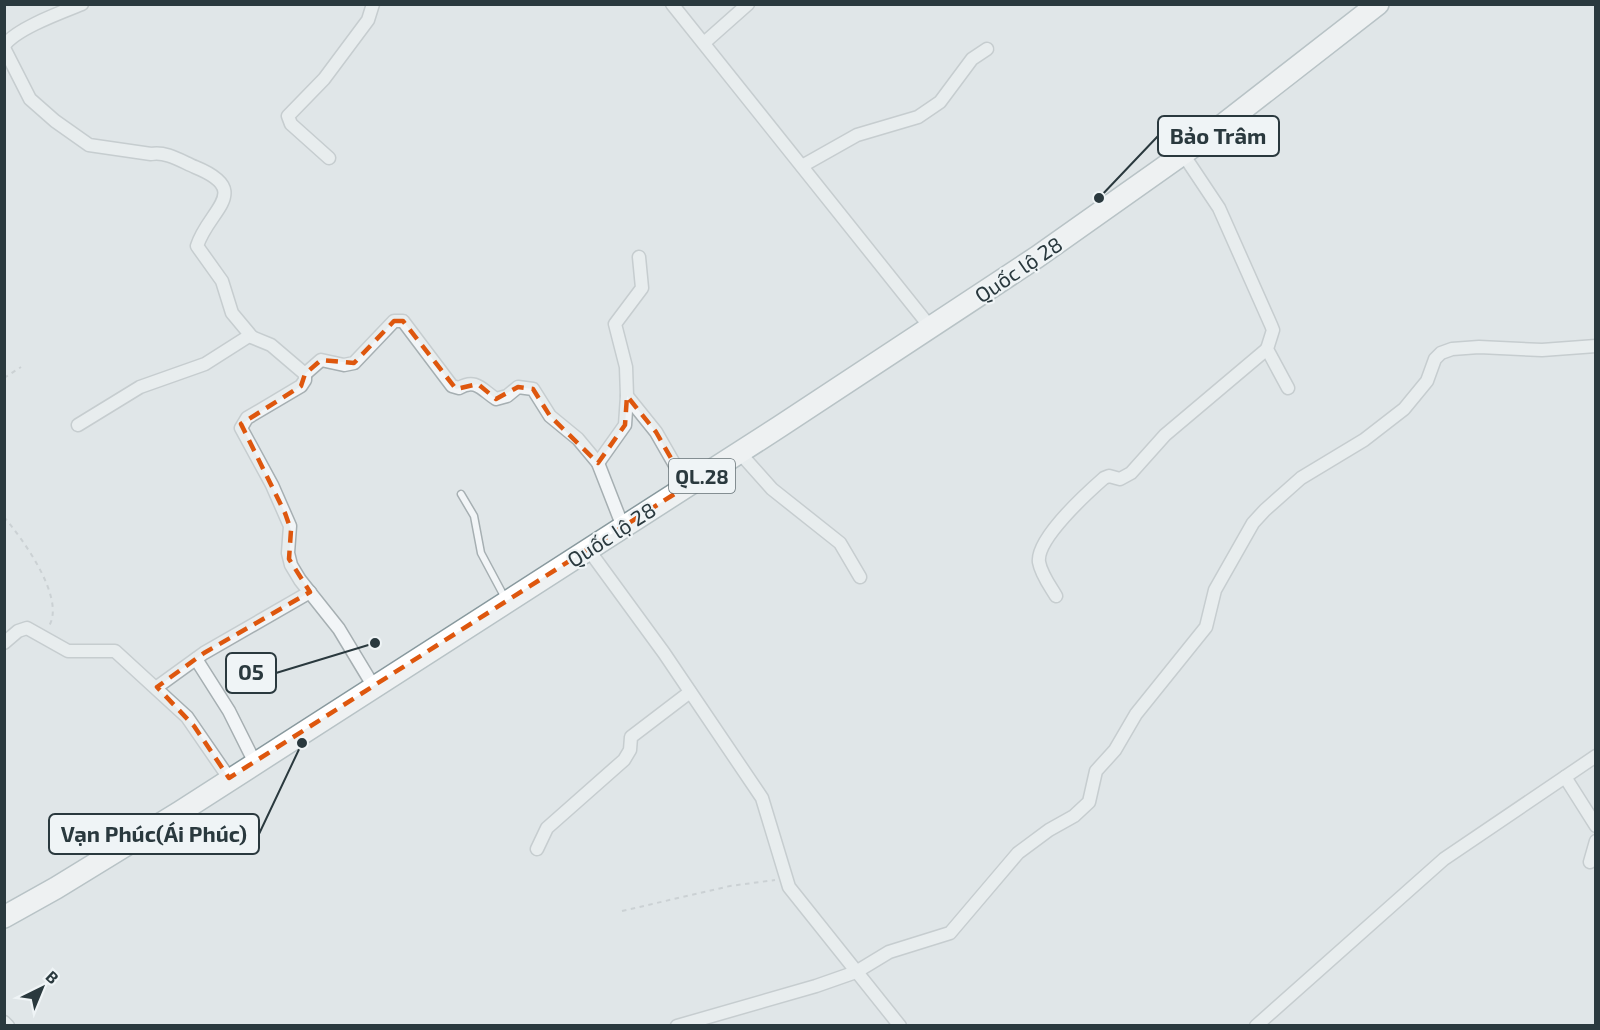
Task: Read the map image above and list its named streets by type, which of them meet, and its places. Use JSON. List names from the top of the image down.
{
  "streets": {
    "highway": ["Quốc lộ 28", "QL.28"]
  },
  "places": ["Bảo Trâm", "05", "Vạn Phúc(Ái Phúc)"],
  "north": "top right"
}
